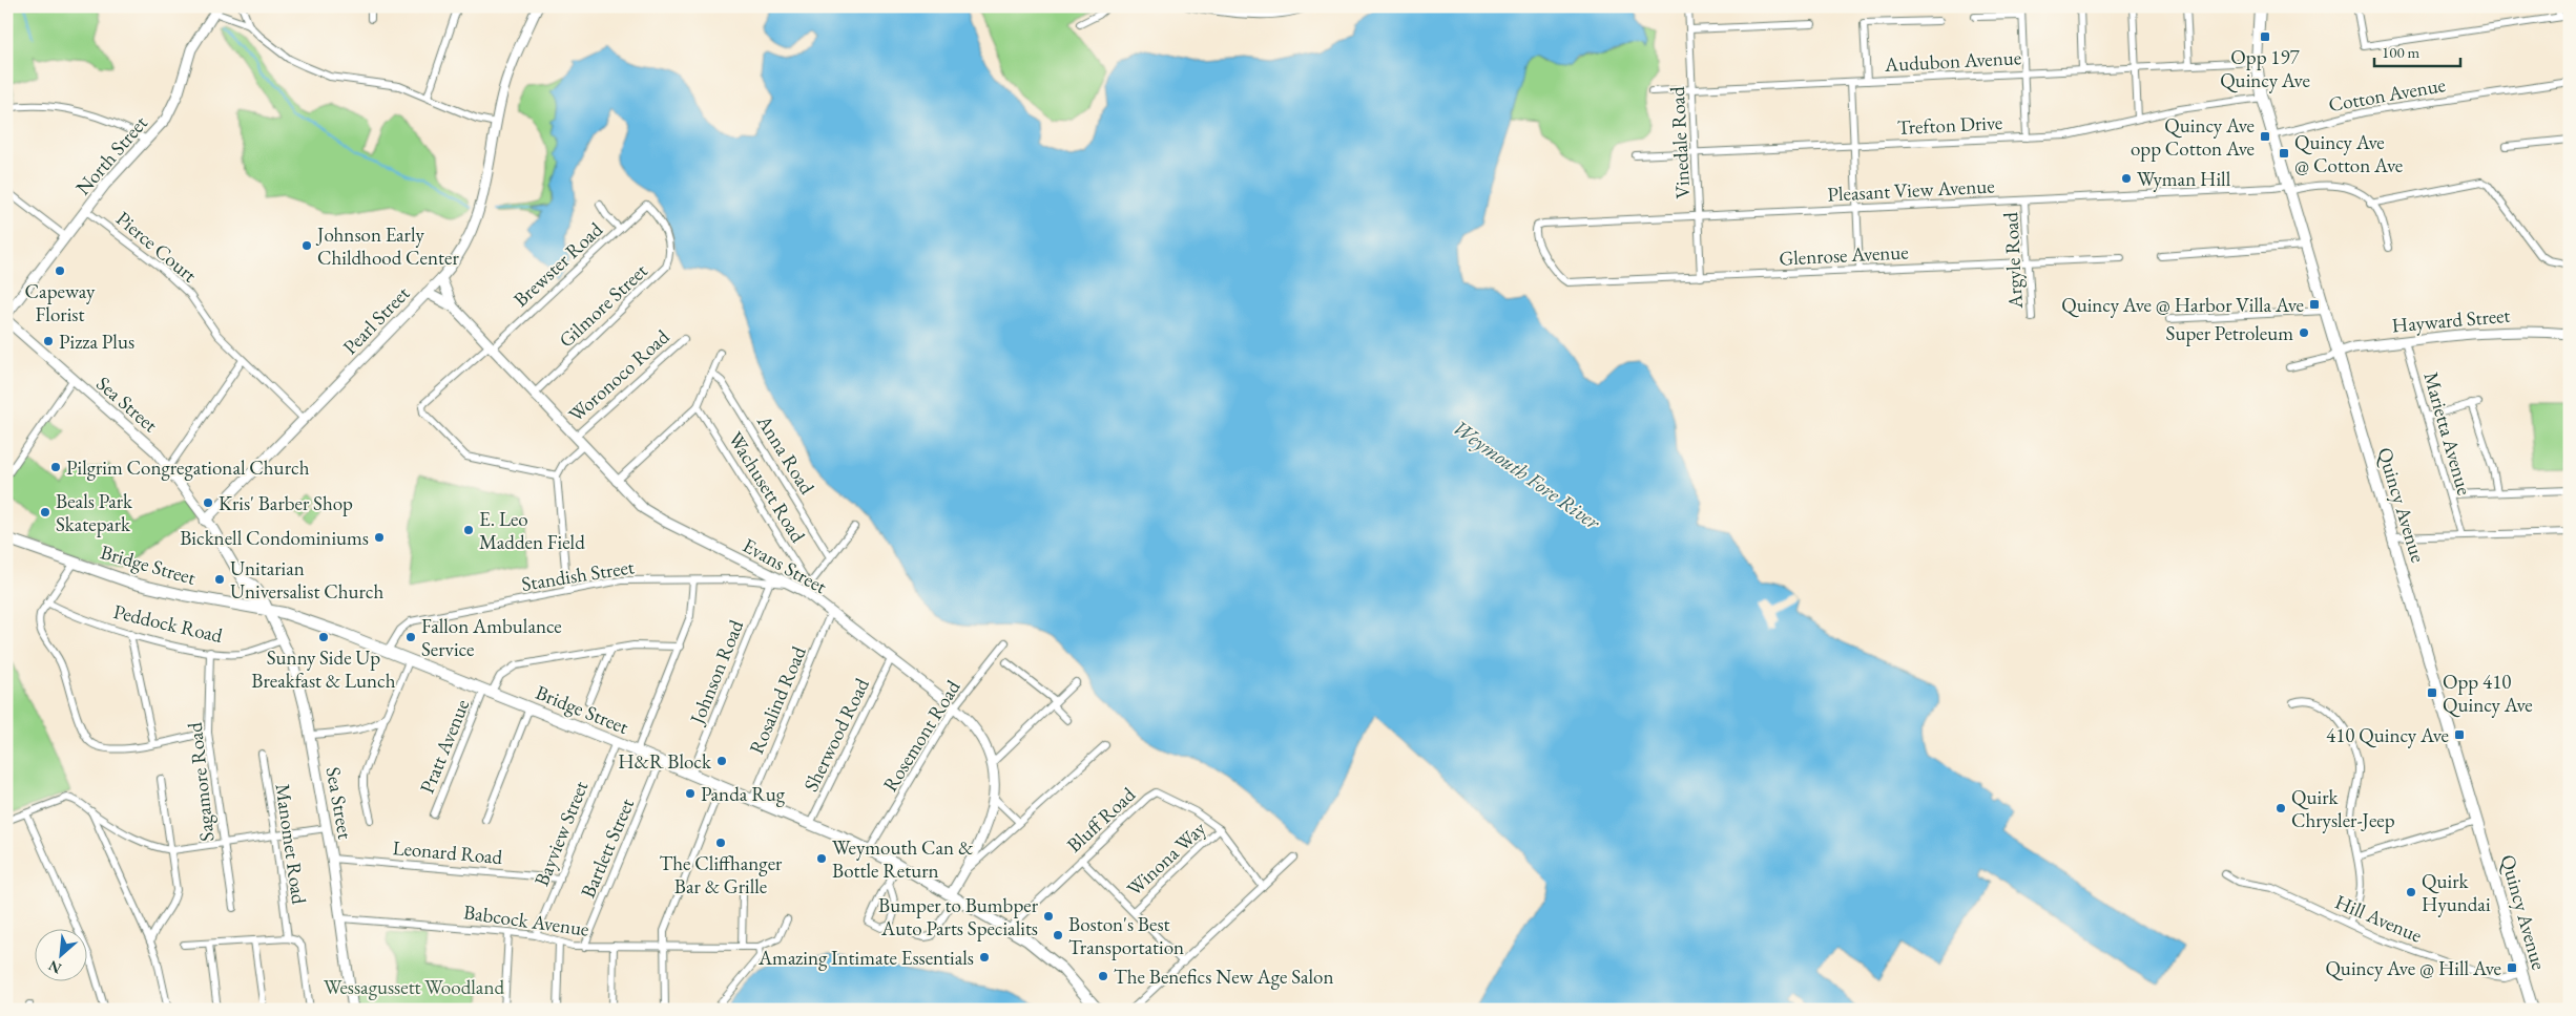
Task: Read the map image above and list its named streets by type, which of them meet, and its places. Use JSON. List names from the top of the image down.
{
  "streets": {
    "main road": ["Quincy Avenue", "Bridge Street"],
    "street": [
      "Audubon Avenue",
      "Cotton Avenue",
      "Trefton Drive",
      "Vinedale Road",
      "North Street",
      "Pleasant View Avenue",
      "Pierce Court",
      "Glenrose Avenue",
      "Argyle Road",
      "Brewster Road",
      "Gilmore Street",
      "Pearl Street",
      "Hayward Street",
      "Woronoco Road",
      "Sea Street",
      "Marietta Avenue",
      "Anna Road",
      "Wachusett Road",
      "Evans Street",
      "Standish Street",
      "Peddock Road",
      "Johnson Road",
      "Rosalind Road",
      "Sherwood Road",
      "Rosemont Road",
      "Pratt Avenue",
      "Sagamore Road",
      "Bluff Road",
      "Bayview Street",
      "Manomet Road",
      "Bartlett Street",
      "Leonard Road",
      "Winona Way",
      "Hill Avenue",
      "Babcock Avenue"
    ]
  },
  "crossings": [
    ["Audubon Avenue", "Vinedale Road"],
    ["Audubon Avenue", "Quincy Avenue"],
    ["Cotton Avenue", "Quincy Avenue"],
    ["Trefton Drive", "Vinedale Road"],
    ["Trefton Drive", "Quincy Avenue"],
    ["Vinedale Road", "Pleasant View Avenue"],
    ["Vinedale Road", "Glenrose Avenue"],
    ["North Street", "Pierce Court"],
    ["Pleasant View Avenue", "Glenrose Avenue"],
    ["Pleasant View Avenue", "Argyle Road"],
    ["Pleasant View Avenue", "Quincy Avenue"],
    ["Pierce Court", "Pearl Street"],
    ["Glenrose Avenue", "Argyle Road"],
    ["Brewster Road", "Gilmore Street"],
    ["Brewster Road", "Evans Street"],
    ["Gilmore Street", "Evans Street"],
    ["Pearl Street", "Sea Street"],
    ["Pearl Street", "Evans Street"],
    ["Hayward Street", "Marietta Avenue"],
    ["Hayward Street", "Quincy Avenue"],
    ["Woronoco Road", "Evans Street"],
    ["Sea Street", "Bridge Street"],
    ["Sea Street", "Peddock Road"],
    ["Sea Street", "Leonard Road"],
    ["Sea Street", "Babcock Avenue"],
    ["Wachusett Road", "Evans Street"],
    ["Quincy Avenue", "Hill Avenue"],
    ["Bridge Street", "Evans Street"],
    ["Bridge Street", "Standish Street"],
    ["Bridge Street", "Johnson Road"],
    ["Bridge Street", "Rosalind Road"],
    ["Bridge Street", "Sherwood Road"],
    ["Bridge Street", "Rosemont Road"],
    ["Bridge Street", "Pratt Avenue"],
    ["Bridge Street", "Bluff Road"],
    ["Bridge Street", "Bayview Street"],
    ["Bridge Street", "Bartlett Street"],
    ["Evans Street", "Standish Street"],
    ["Evans Street", "Rosalind Road"],
    ["Evans Street", "Sherwood Road"],
    ["Evans Street", "Rosemont Road"],
    ["Standish Street", "Johnson Road"],
    ["Peddock Road", "Sagamore Road"],
    ["Bluff Road", "Winona Way"],
    ["Bayview Street", "Leonard Road"],
    ["Bayview Street", "Babcock Avenue"],
    ["Bartlett Street", "Babcock Avenue"]
  ],
  "water": ["Weymouth Fore River"],
  "parks": ["Wessagussett Woodland"],
  "places": {
    "transit": [
      "Opp 197 Quincy Ave",
      "Quincy Ave opp Cotton Ave",
      "Quincy Ave @ Cotton Ave",
      "Quincy Ave @ Harbor Villa Ave",
      "Opp 410 Quincy Ave",
      "410 Quincy Ave",
      "Quincy Ave @ Hill Ave"
    ],
    "other": [
      "Wyman Hill",
      "Johnson Early Childhood Center",
      "Capeway Florist",
      "Super Petroleum",
      "Pizza Plus",
      "Pilgrim Congregational Church",
      "Kris' Barber Shop",
      "Beals Park Skatepark",
      "E. Leo Madden Field",
      "Bicknell Condominiums",
      "Unitarian Universalist Church",
      "Sunny Side Up Breakfast & Lunch",
      "Fallon Ambulance Service",
      "H&R Block",
      "Panda Rug",
      "Quirk Chrysler-Jeep",
      "The Cliffhanger Bar & Grille",
      "Weymouth Can & Bottle Return",
      "Quirk Hyundai",
      "Bumper to Bumbper Auto Parts Specialits",
      "Boston's Best Transportation",
      "Amazing Intimate Essentials",
      "The Benefics New Age Salon"
    ]
  },
  "scale_bar": "100 m",
  "north": "bottom left"
}
